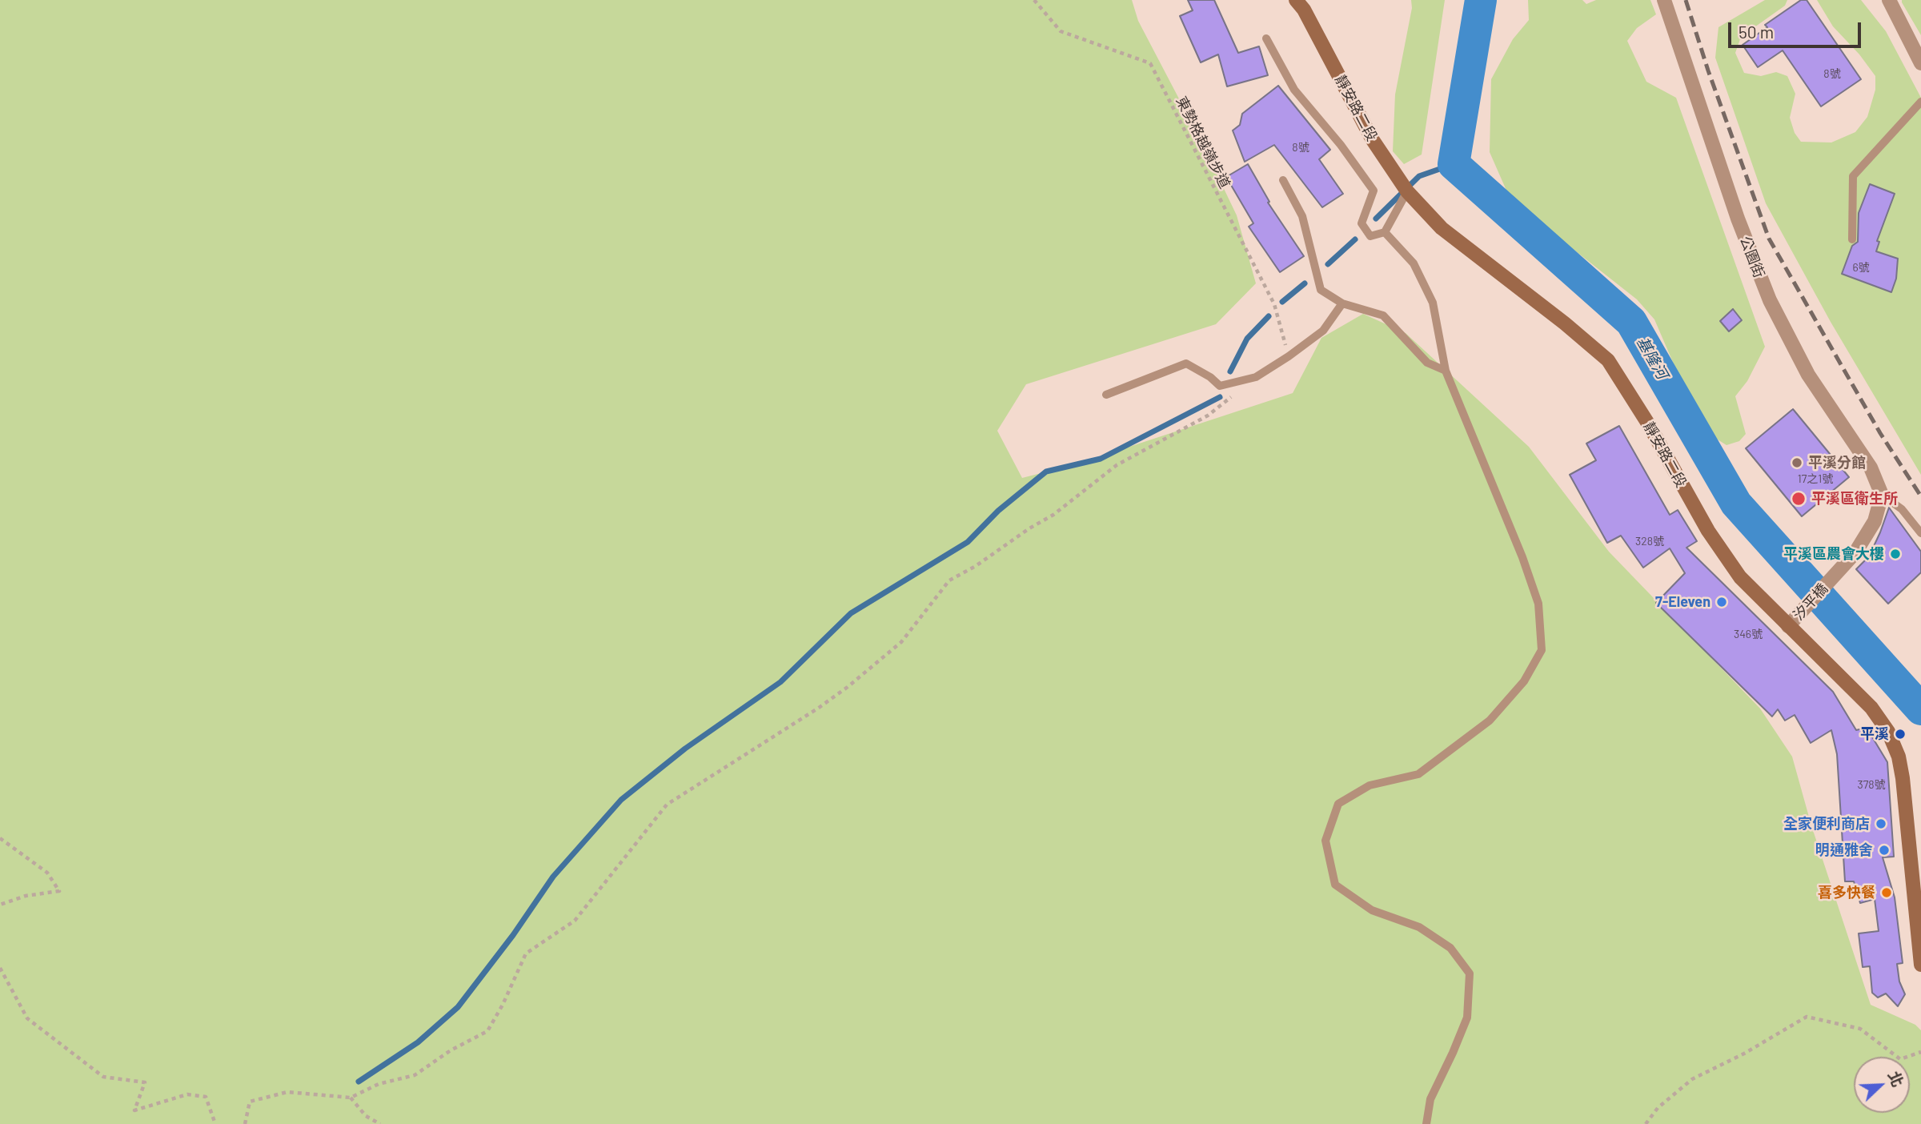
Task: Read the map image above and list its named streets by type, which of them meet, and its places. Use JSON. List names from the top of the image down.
{
  "streets": {
    "main road": ["靜安路二段"],
    "street": ["公園街", "汐平橋"],
    "path": ["東勢格越嶺步道"]
  },
  "crossings": [
    ["靜安路二段", "汐平橋"],
    ["公園街", "汐平橋"]
  ],
  "water": ["基隆河"],
  "places": [
    "平溪分館",
    "平溪區衛生所",
    "平溪區農會大樓",
    "7-Eleven",
    "平溪",
    "全家便利商店",
    "明通雅舍",
    "喜多快餐"
  ],
  "house_numbers": [
    "8號",
    "8號",
    "6號",
    "17之1號",
    "328號",
    "346號",
    "378號"
  ],
  "scale_bar": "50 m",
  "north": "top right"
}
